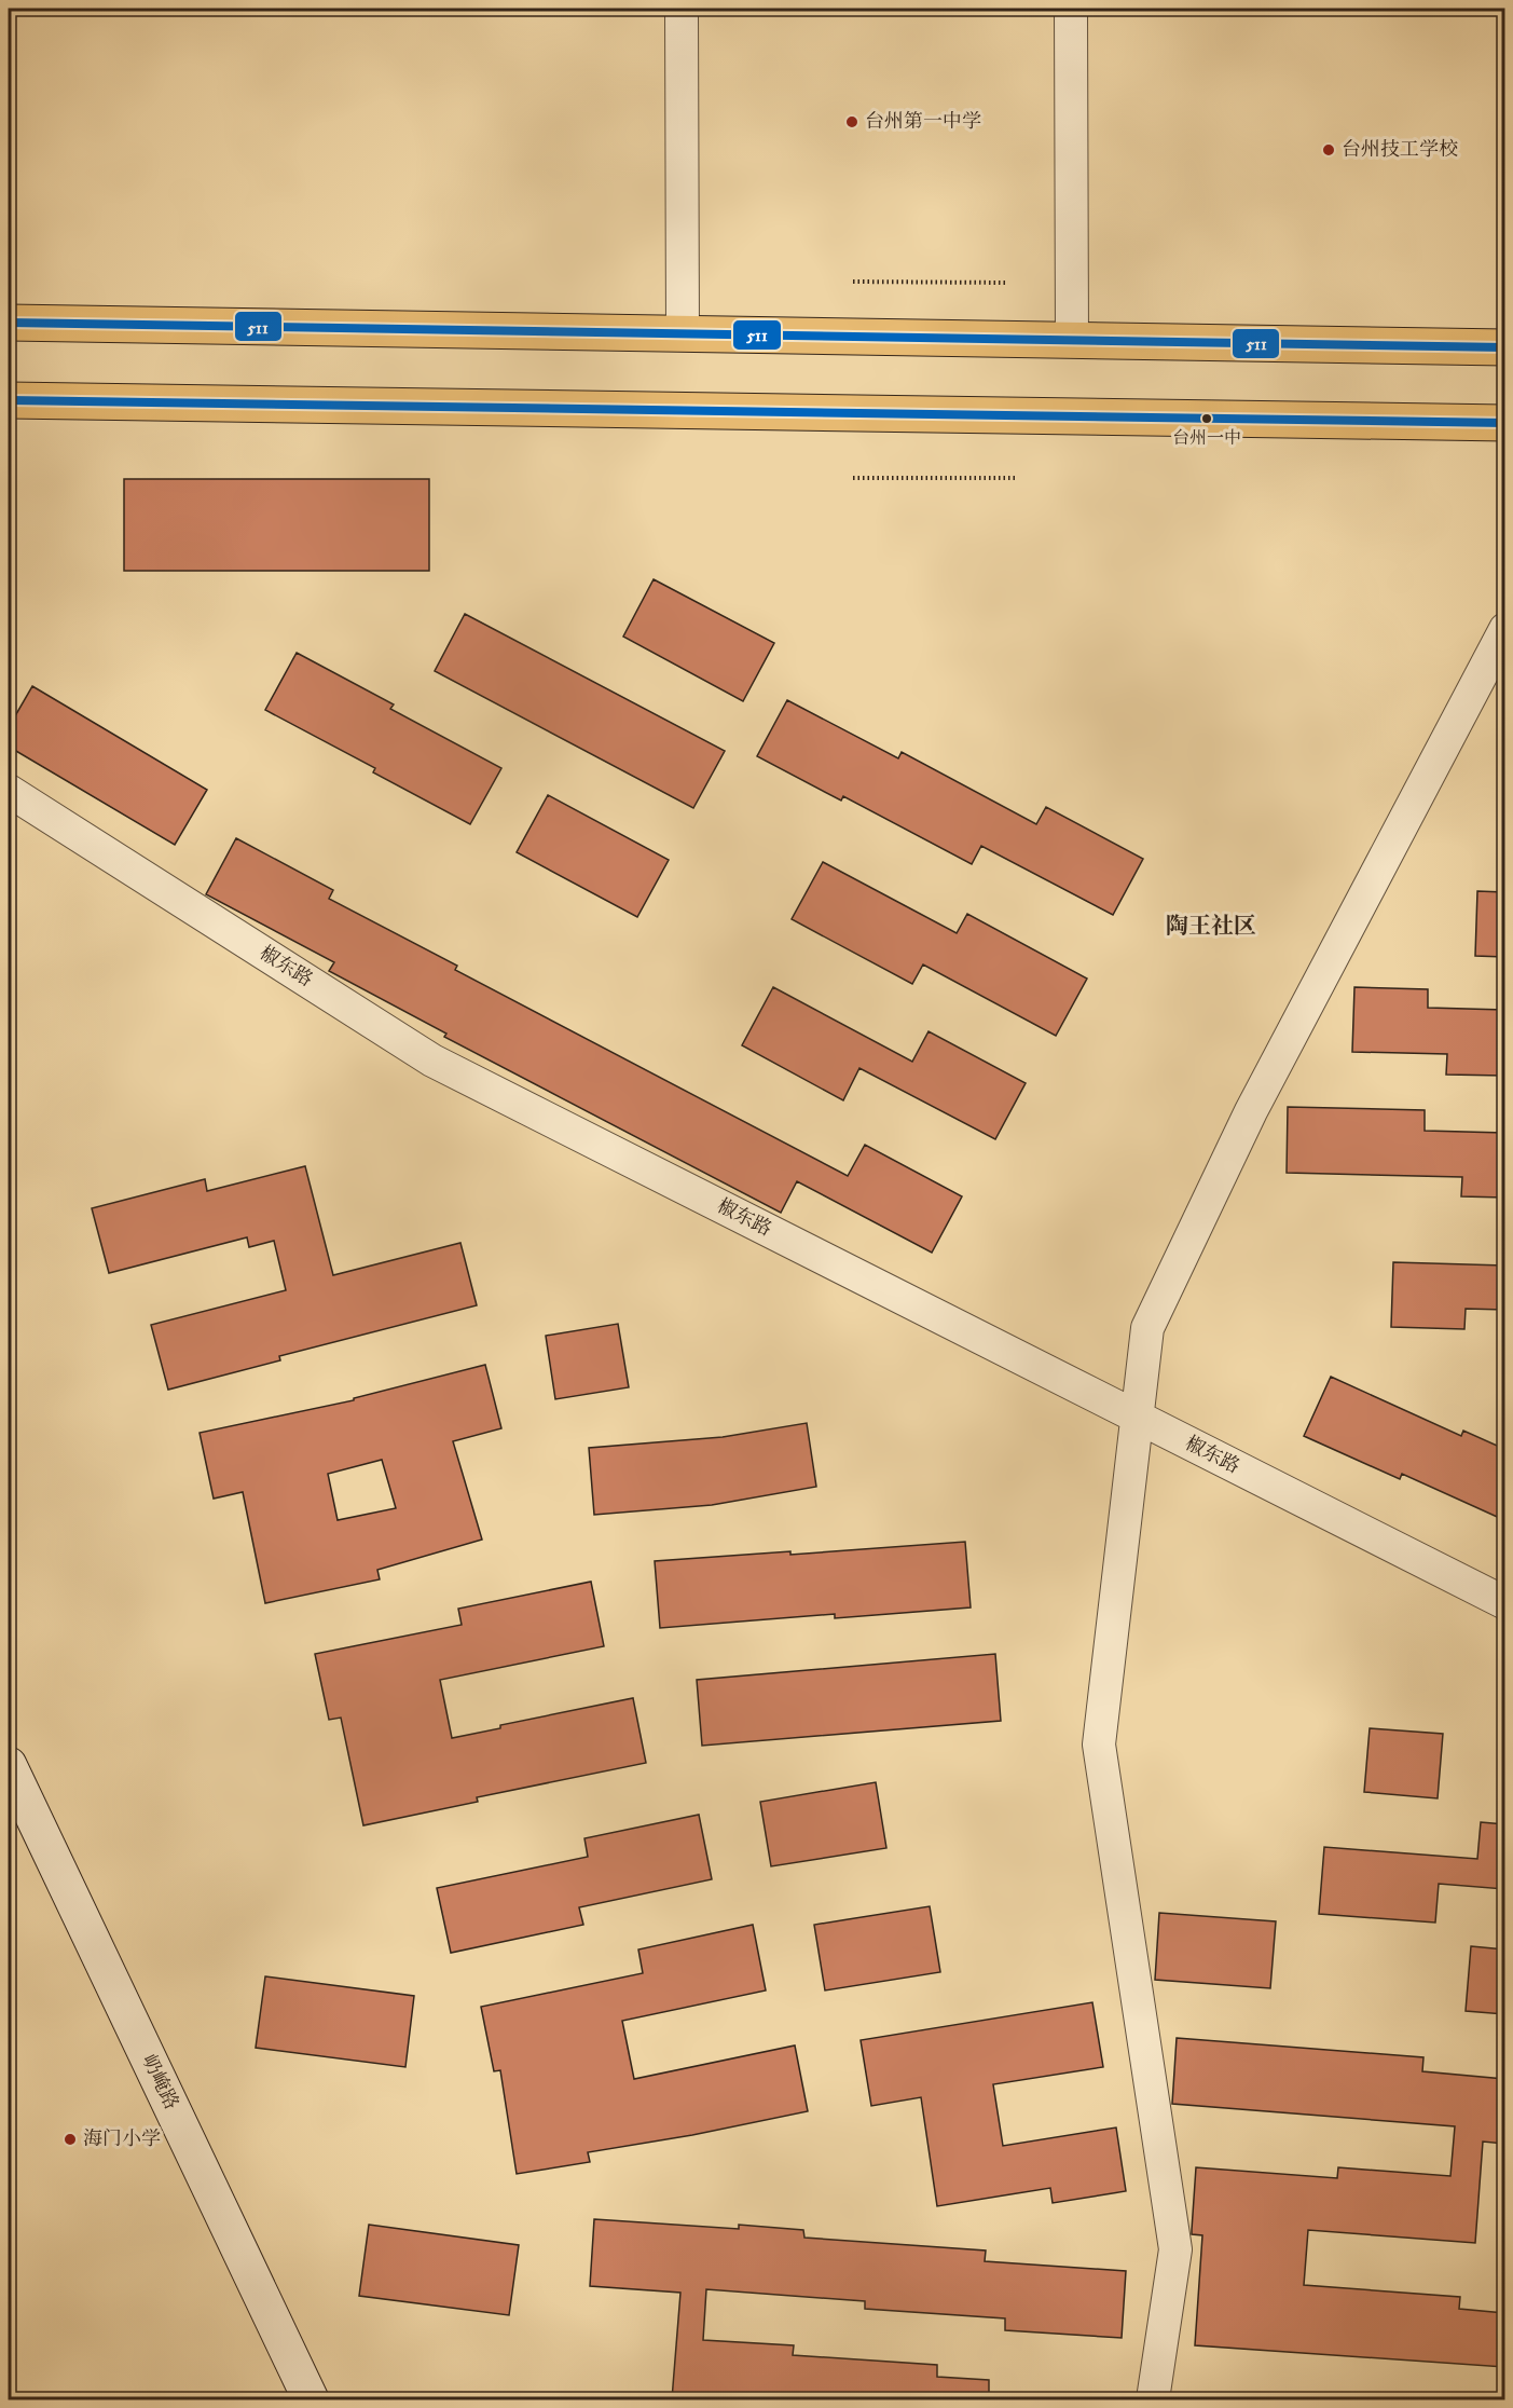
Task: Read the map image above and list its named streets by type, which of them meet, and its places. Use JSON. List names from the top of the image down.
{
  "streets": {
    "street": ["椒东路", "屷崦路"]
  },
  "districts": ["陶王社区"],
  "places": [
    "台州第一中学",
    "台州技工学校",
    "台州一中",
    "海门小学"
  ],
  "lines": ["transit line 511"]
}
